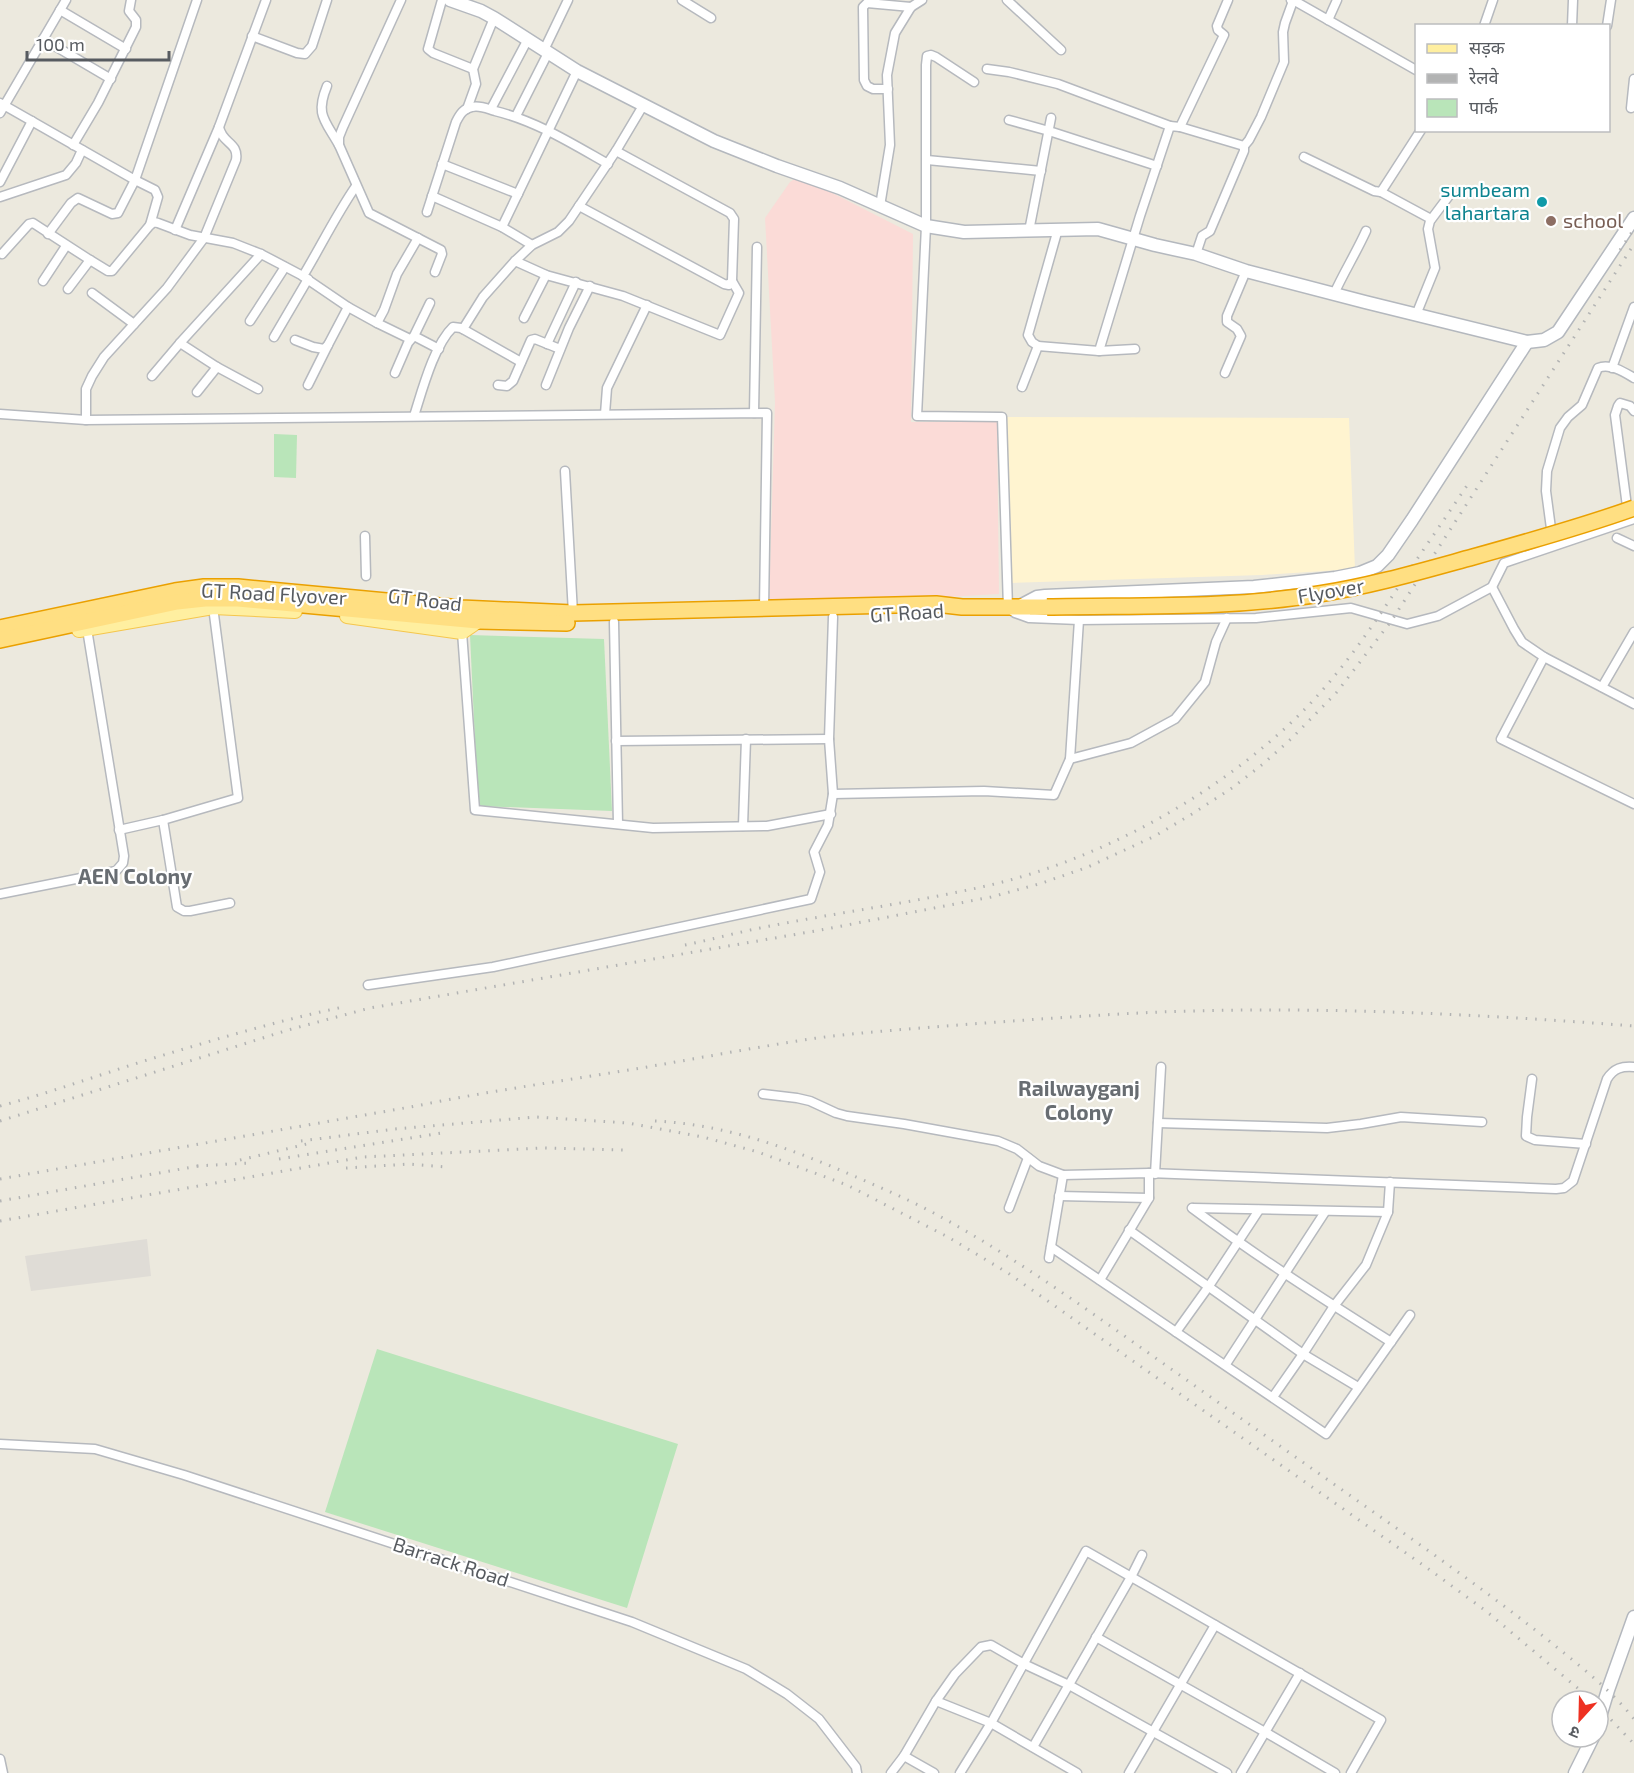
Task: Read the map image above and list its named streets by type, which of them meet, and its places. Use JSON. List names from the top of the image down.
{
  "streets": {
    "highway": ["Flyover", "GT Road Flyover", "GT Road"],
    "street": ["Barrack Road"]
  },
  "crossings": [
    ["Flyover", "GT Road"],
    ["GT Road Flyover", "GT Road"]
  ],
  "districts": ["AEN Colony", "Railwayganj Colony"],
  "places": ["sumbeam lahartara", "school"],
  "legend": ["सड़क", "रेलवे", "पार्क"],
  "scale_bar": "100 m",
  "north": "bottom"
}
